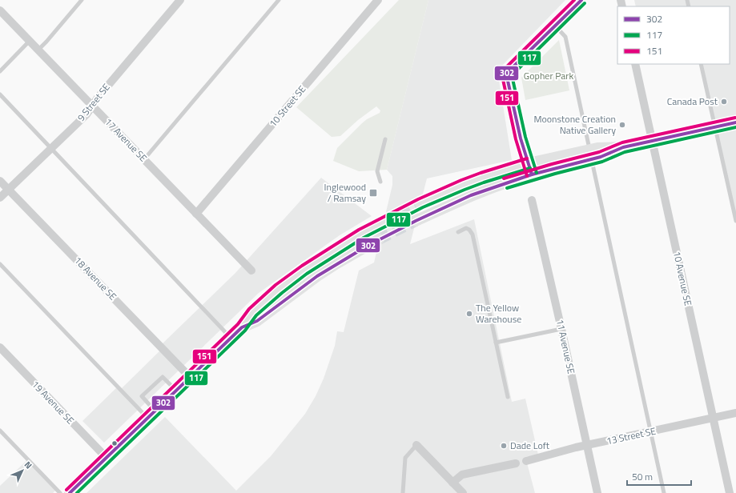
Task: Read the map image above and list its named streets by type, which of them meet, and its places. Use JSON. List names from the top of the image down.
{
  "streets": {
    "street": [
      "9 Street SE",
      "10 Street SE",
      "17 Avenue SE",
      "18 Avenue SE",
      "10 Avenue SE",
      "11 Avenue SE",
      "19 Avenue SE",
      "13 Street SE"
    ]
  },
  "crossings": [
    ["9 Street SE", "17 Avenue SE"],
    ["9 Street SE", "18 Avenue SE"],
    ["10 Street SE", "17 Avenue SE"],
    ["10 Avenue SE", "13 Street SE"],
    ["11 Avenue SE", "13 Street SE"]
  ],
  "parks": ["Gopher Park"],
  "places": {
    "other": [
      "Canada Post",
      "Moonstone Creation Native Gallery",
      "The Yellow Warehouse",
      "Dade Loft"
    ],
    "transit": ["Inglewood / Ramsay"]
  },
  "lines": ["transit line 302", "transit line 151", "transit line 117"],
  "legend": ["302", "117", "151"],
  "scale_bar": "50 m",
  "north": "top right"
}
